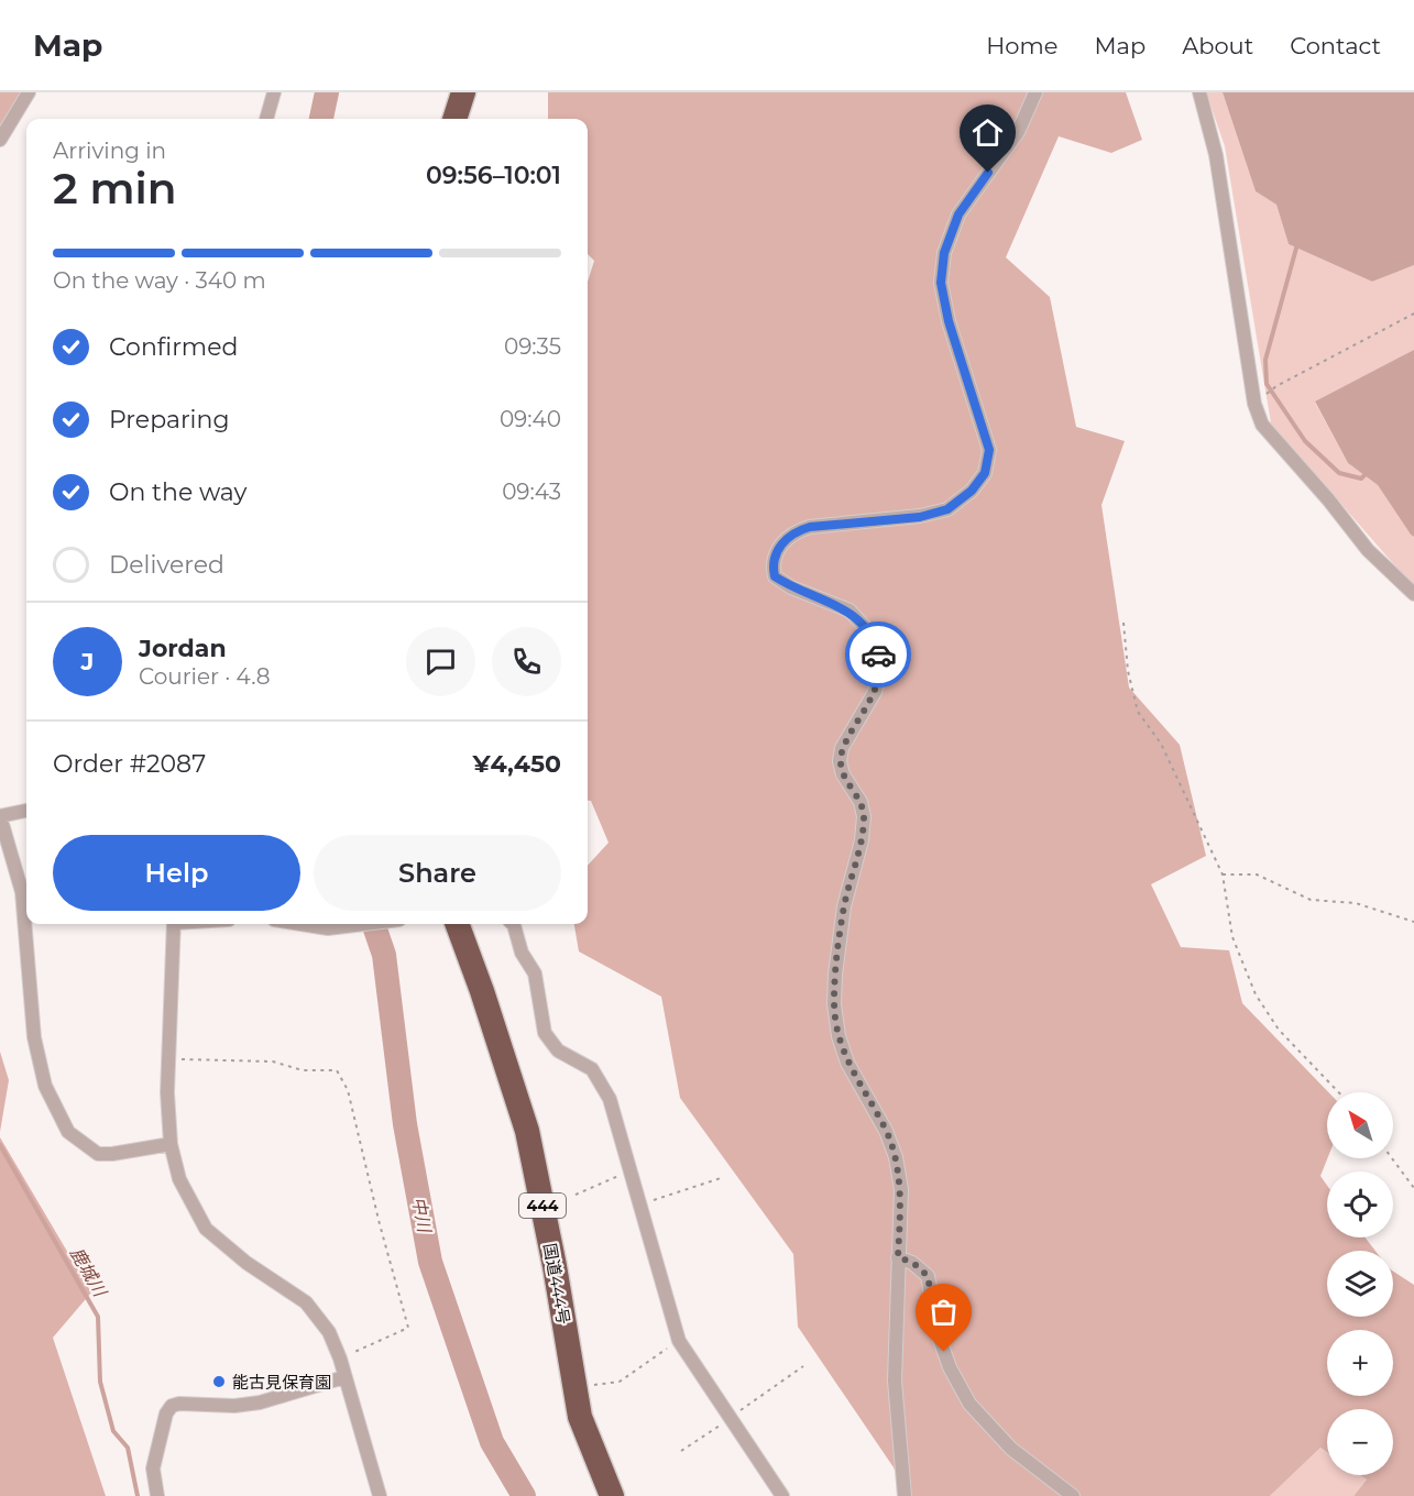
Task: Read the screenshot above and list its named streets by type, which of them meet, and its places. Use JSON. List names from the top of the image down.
{
  "streets": {
    "highway": ["444", "国道444号"]
  },
  "water": ["中川", "鹿城川"],
  "places": ["能古見保育園"],
  "north": "top left",
  "page": {
    "header": "Map",
    "nav": [
      "Home",
      "Map",
      "About",
      "Contact"
    ],
    "heading": ["2 min", "Arriving in", "09:56–10:01"],
    "panel": [
      "Jordan",
      "Courier · 4.8",
      "Order #2087",
      "¥4,450"
    ],
    "bar": "On the way · 340 m",
    "list": [
      ["Confirmed", "09:35"],
      ["Preparing", "09:40"],
      ["On the way", "09:43"],
      "Delivered"
    ],
    "round": "J",
    "buttons": ["Help", "Share"],
    "map_buttons": ["+", "−"]
  }
}
